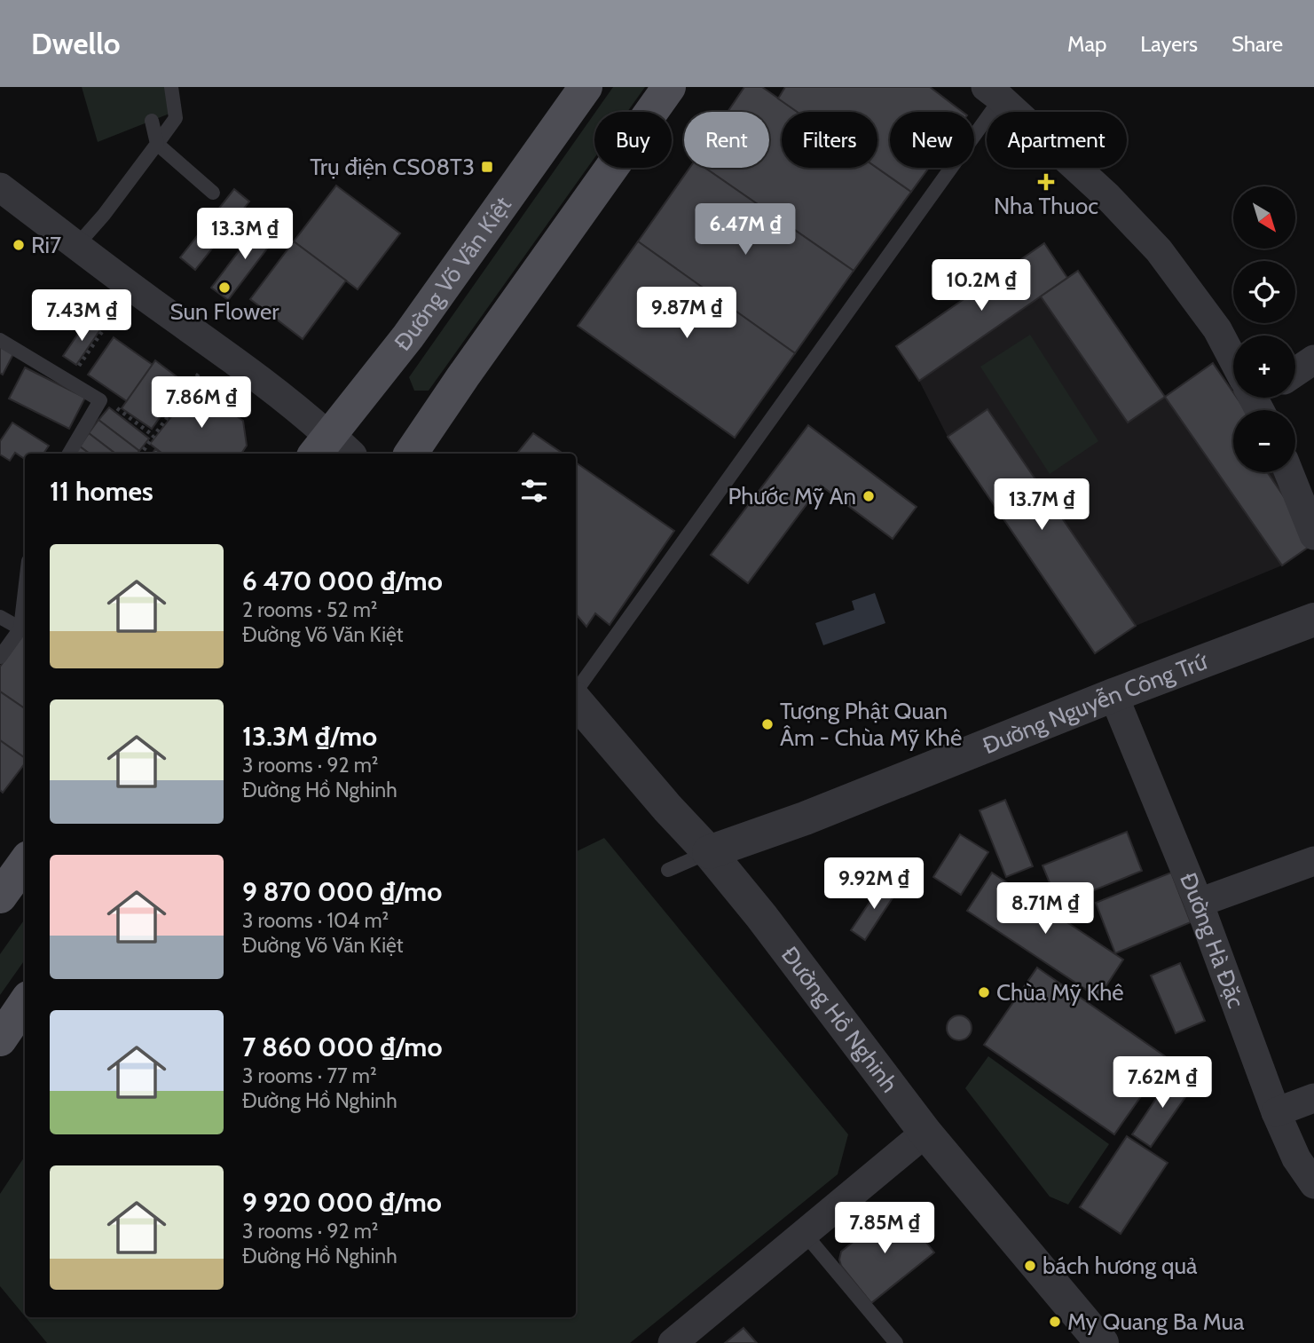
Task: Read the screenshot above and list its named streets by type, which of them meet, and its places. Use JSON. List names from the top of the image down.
{
  "streets": {
    "main road": ["Đường Võ Văn Kiệt"],
    "street": ["Đường Nguyễn Công Trứ", "Đường Hà Đặc", "Đường Hồ Nghinh"]
  },
  "crossings": [
    ["Đường Nguyễn Công Trứ", "Đường Hà Đặc"],
    ["Đường Nguyễn Công Trứ", "Đường Hồ Nghinh"]
  ],
  "places": {
    "transit": ["Trụ điện CS08T3"],
    "health": ["Nha Thuoc"],
    "other": [
      "Ri7",
      "Sun Flower",
      "Phước Mỹ An",
      "Tượng Phật Quan Âm - Chùa Mỹ Khê",
      "Chùa Mỹ Khê",
      "bách hương quả",
      "My Quang Ba Mua"
    ]
  },
  "north": "bottom right",
  "page": {
    "header": "Dwello",
    "nav": ["Map", "Layers", "Share"],
    "chip": [
      "Buy",
      "Rent",
      "Filters",
      "New",
      "Apartment"
    ],
    "map_buttons": ["+", "−"],
    "price": [
      "6.47M ₫",
      "13.3M ₫",
      "10.2M ₫",
      "9.87M ₫",
      "7.43M ₫",
      "7.86M ₫",
      "13.7M ₫",
      "9.92M ₫",
      "8.71M ₫",
      "7.62M ₫",
      "7.85M ₫"
    ],
    "heading": "11 homes",
    "list": [
      {
        "name": "6 470 000 ₫/mo",
        "note": "2 rooms · 52 m² · Đường Võ Văn Kiệt"
      },
      {
        "name": "13.3M ₫/mo",
        "note": "3 rooms · 92 m² · Đường Hồ Nghinh"
      },
      {
        "name": "9 870 000 ₫/mo",
        "note": "3 rooms · 104 m² · Đường Võ Văn Kiệt"
      },
      {
        "name": "7 860 000 ₫/mo",
        "note": "3 rooms · 77 m² · Đường Hồ Nghinh"
      },
      {
        "name": "9 920 000 ₫/mo",
        "note": "3 rooms · 92 m² · Đường Hồ Nghinh"
      }
    ]
  }
}
